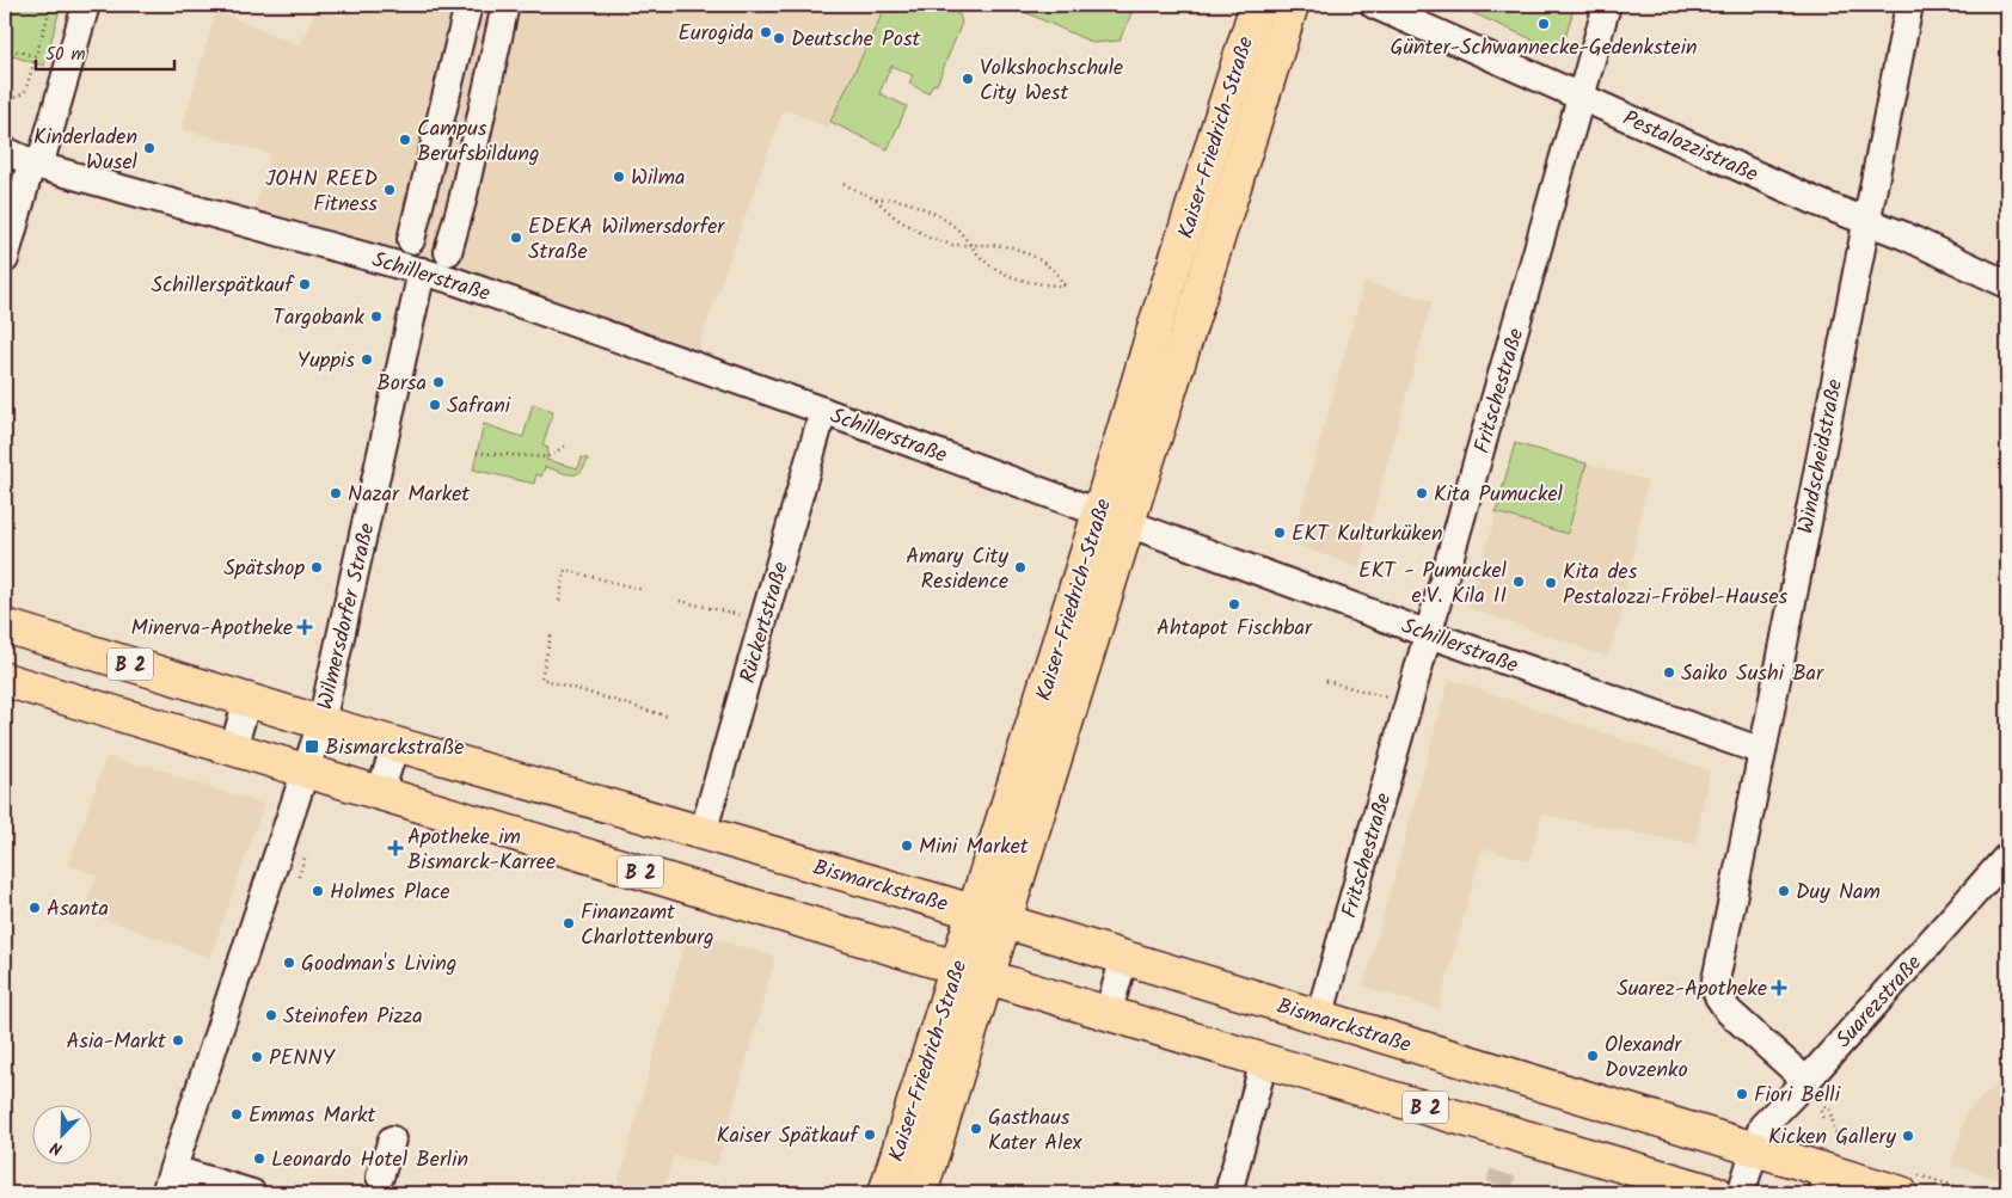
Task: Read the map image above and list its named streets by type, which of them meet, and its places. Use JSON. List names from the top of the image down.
{
  "streets": {
    "main road": ["Kaiser-Friedrich-Straße", "B 2", "Bismarckstraße"],
    "street": [
      "Pestalozzistraße",
      "Schillerstraße",
      "Fritschestraße",
      "Windscheidstraße",
      "Wilmersdorfer Straße",
      "Rückertstraße",
      "Suarezstraße"
    ]
  },
  "crossings": [
    ["Kaiser-Friedrich-Straße", "Schillerstraße"],
    ["Kaiser-Friedrich-Straße", "B 2"],
    ["Kaiser-Friedrich-Straße", "Bismarckstraße"],
    ["Pestalozzistraße", "Fritschestraße"],
    ["Pestalozzistraße", "Windscheidstraße"],
    ["Schillerstraße", "Fritschestraße"],
    ["Schillerstraße", "Windscheidstraße"],
    ["Schillerstraße", "Wilmersdorfer Straße"],
    ["Schillerstraße", "Rückertstraße"],
    ["Fritschestraße", "Bismarckstraße"],
    ["Windscheidstraße", "Suarezstraße"],
    ["Wilmersdorfer Straße", "B 2"],
    ["Wilmersdorfer Straße", "Bismarckstraße"],
    ["Rückertstraße", "Bismarckstraße"],
    ["B 2", "Bismarckstraße"],
    ["B 2", "Suarezstraße"],
    ["Bismarckstraße", "Suarezstraße"]
  ],
  "places": {
    "other": [
      "Günter-Schwannecke-Gedenkstein",
      "Eurogida",
      "Deutsche Post",
      "Volkshochschule City West",
      "Campus Berufsbildung",
      "Kinderladen Wusel",
      "Wilma",
      "JOHN REED Fitness",
      "EDEKA Wilmersdorfer Straße",
      "Schillerspätkauf",
      "Targobank",
      "Yuppis",
      "Borsa",
      "Safrani",
      "Nazar Market",
      "Kita Pumuckel",
      "EKT Kulturküken",
      "Spätshop",
      "Amary City Residence",
      "EKT - Pumuckel e.V. Kila II",
      "Kita des Pestalozzi-Fröbel-Hauses",
      "Ahtapot Fischbar",
      "Saiko Sushi Bar",
      "Mini Market",
      "Holmes Place",
      "Duy Nam",
      "Asanta",
      "Finanzamt Charlottenburg",
      "Goodman's Living",
      "Steinofen Pizza",
      "Asia-Markt",
      "Olexandr Dovzenko",
      "PENNY",
      "Fiori Belli",
      "Emmas Markt",
      "Gasthaus Kater Alex",
      "Kaiser Spätkauf",
      "Kicken Gallery",
      "Leonardo Hotel Berlin"
    ],
    "health": ["Minerva-Apotheke", "Apotheke im Bismarck-Karree", "Suarez-Apotheke"],
    "transit": ["Bismarckstraße"]
  },
  "scale_bar": "50 m",
  "north": "bottom left"
}
